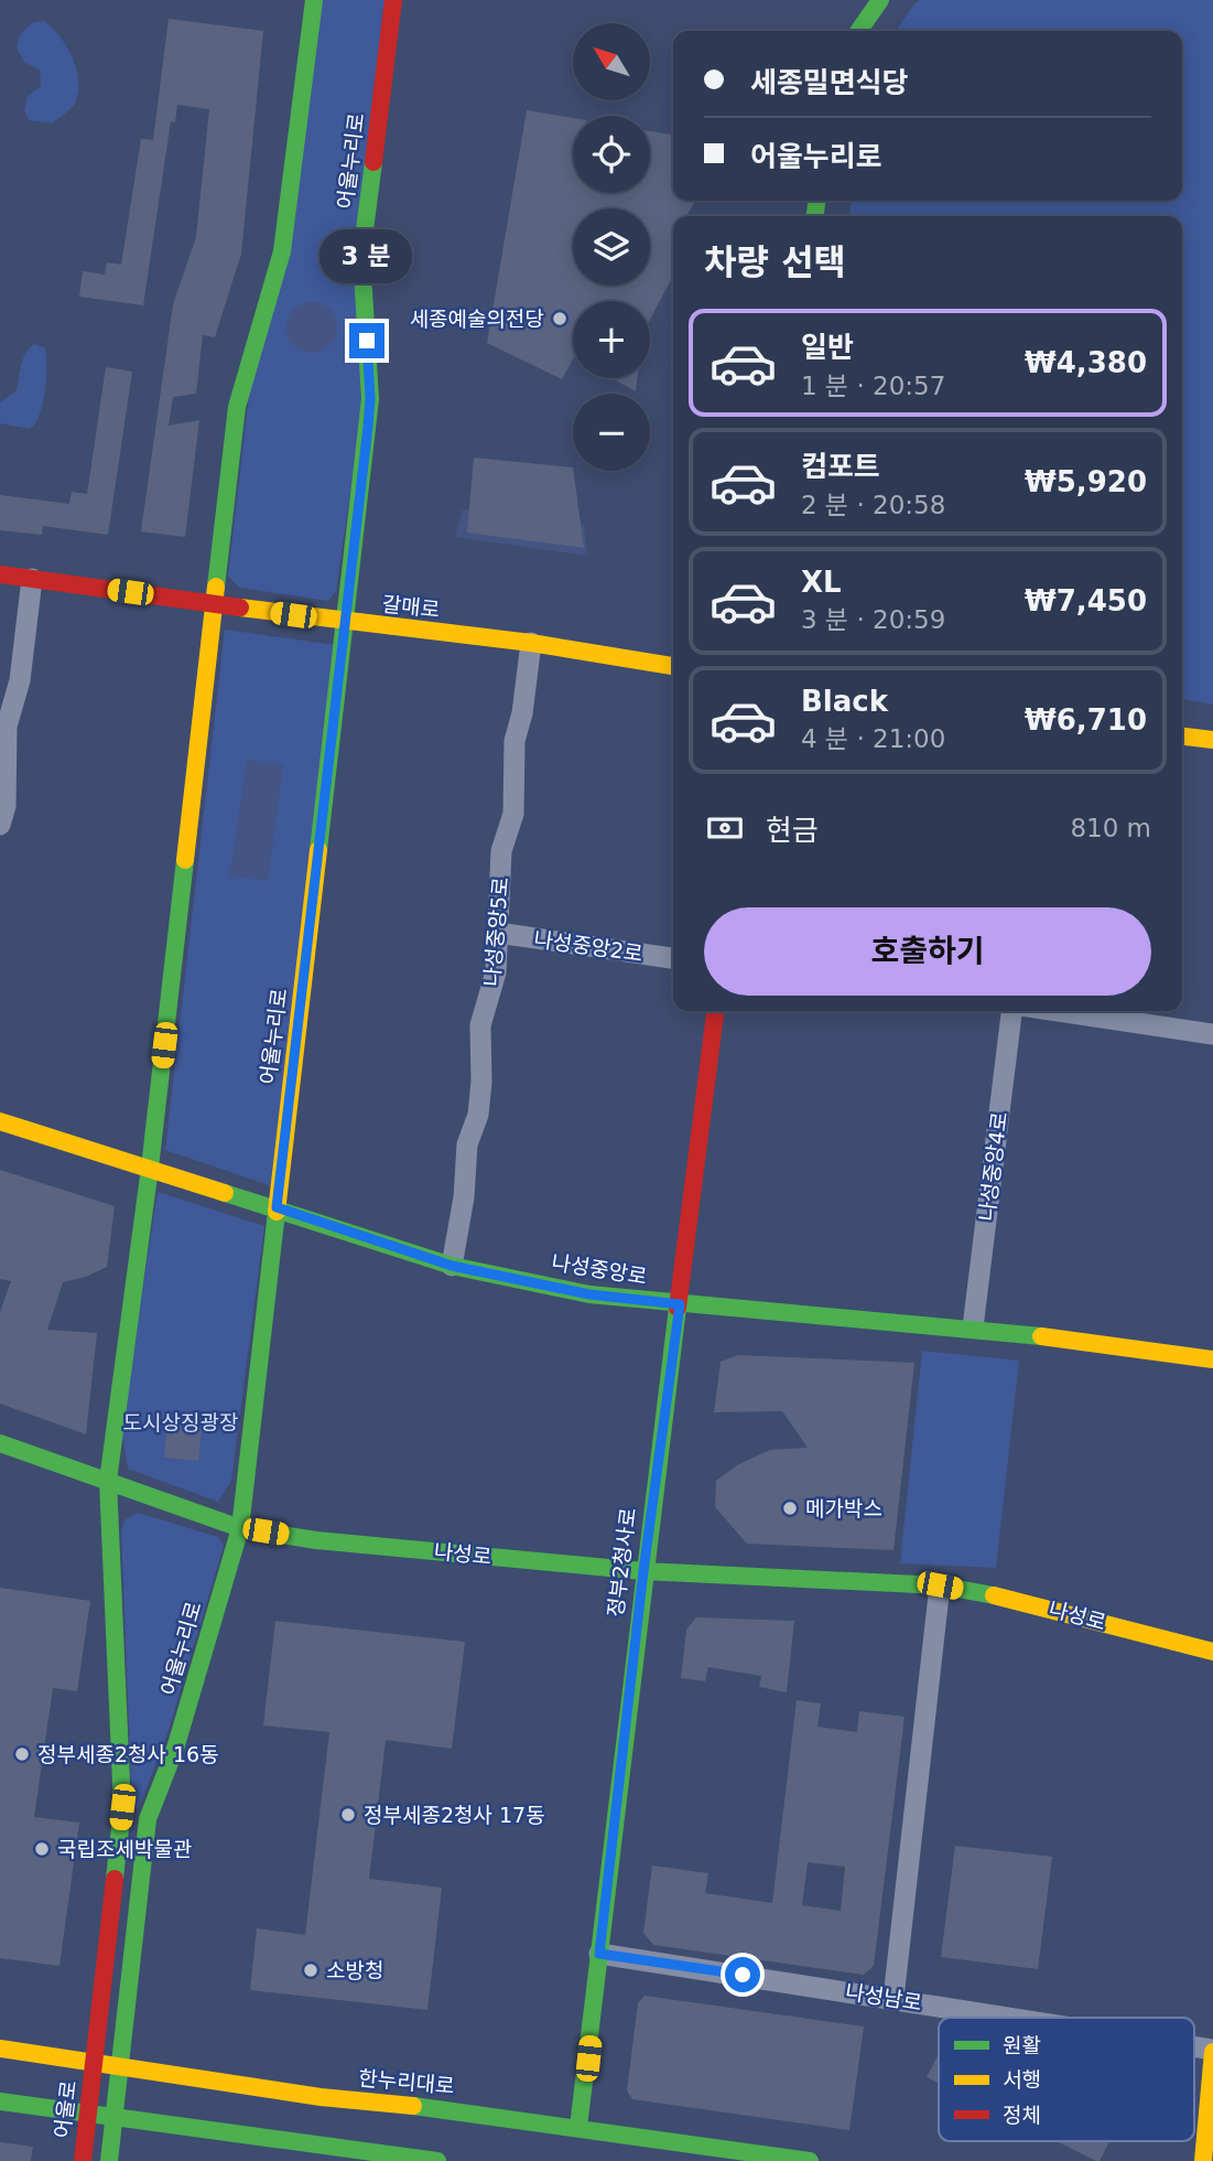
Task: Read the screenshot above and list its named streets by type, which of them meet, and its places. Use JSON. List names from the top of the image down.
{
  "streets": {
    "street": [
      "어울누리로",
      "갈매로",
      "나성중앙5로",
      "나성중앙2로",
      "나성중앙4로",
      "나성중앙로",
      "나성로",
      "정부2청사로",
      "나성남로",
      "한누리대로",
      "어울로"
    ]
  },
  "crossings": [
    ["어울누리로", "갈매로"],
    ["어울누리로", "나성중앙로"],
    ["어울누리로", "나성로"],
    ["어울누리로", "한누리대로"],
    ["갈매로", "나성중앙5로"],
    ["나성중앙5로", "나성중앙2로"],
    ["나성중앙5로", "나성중앙로"],
    ["나성중앙4로", "나성중앙로"],
    ["나성중앙로", "정부2청사로"],
    ["나성로", "정부2청사로"],
    ["정부2청사로", "나성남로"],
    ["정부2청사로", "한누리대로"],
    ["한누리대로", "어울로"]
  ],
  "parks": ["도시상징광장"],
  "places": [
    "세종예술의전당",
    "메가박스",
    "정부세종2청사 16동",
    "정부세종2청사 17동",
    "국립조세박물관",
    "소방청"
  ],
  "legend": ["원활", "서행", "정체"],
  "north": "top left",
  "page": {
    "map_buttons": ["+", "−"],
    "banner": ["세종밀면식당", "어울누리로"],
    "heading": "차량 선택",
    "bubble": "3 분",
    "list": [
      {
        "name": "일반",
        "note": "1 분 · 20:57",
        "value": "₩4,380"
      },
      {
        "name": "컴포트",
        "note": "2 분 · 20:58",
        "value": "₩5,920"
      },
      {
        "name": "XL",
        "note": "3 분 · 20:59",
        "value": "₩7,450"
      },
      {
        "name": "Black",
        "note": "4 분 · 21:00",
        "value": "₩6,710"
      }
    ],
    "pay": ["현금", "810 m"],
    "buttons": "호출하기"
  }
}
